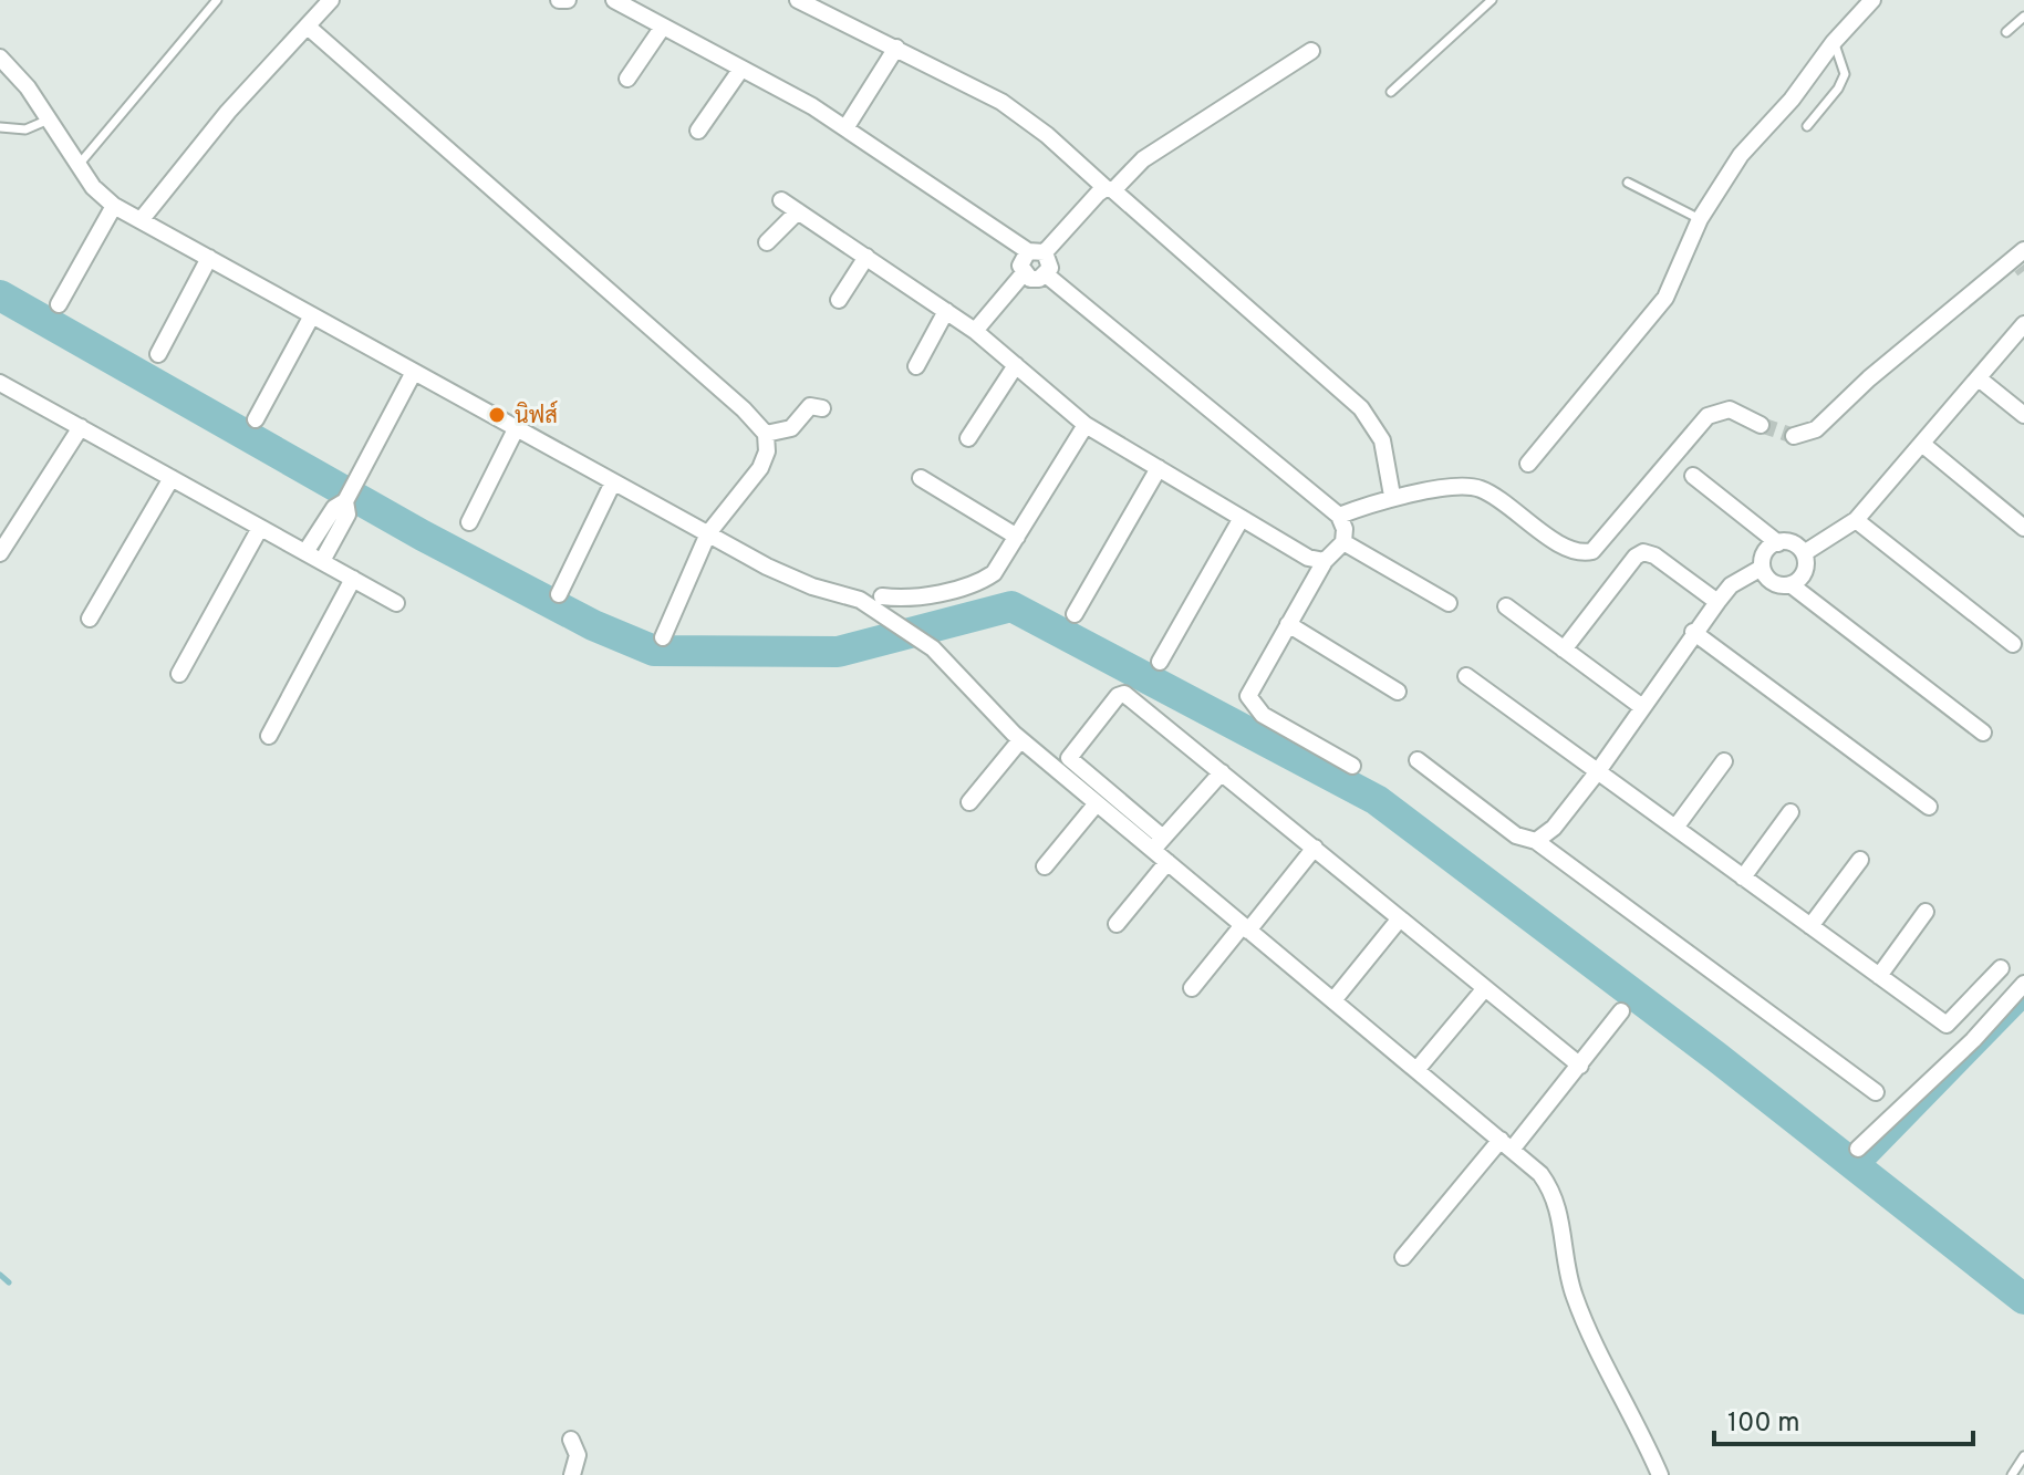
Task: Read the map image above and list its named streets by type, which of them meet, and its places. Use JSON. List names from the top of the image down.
{
  "places": ["นิฟส์"],
  "scale_bar": "100 m"
}
